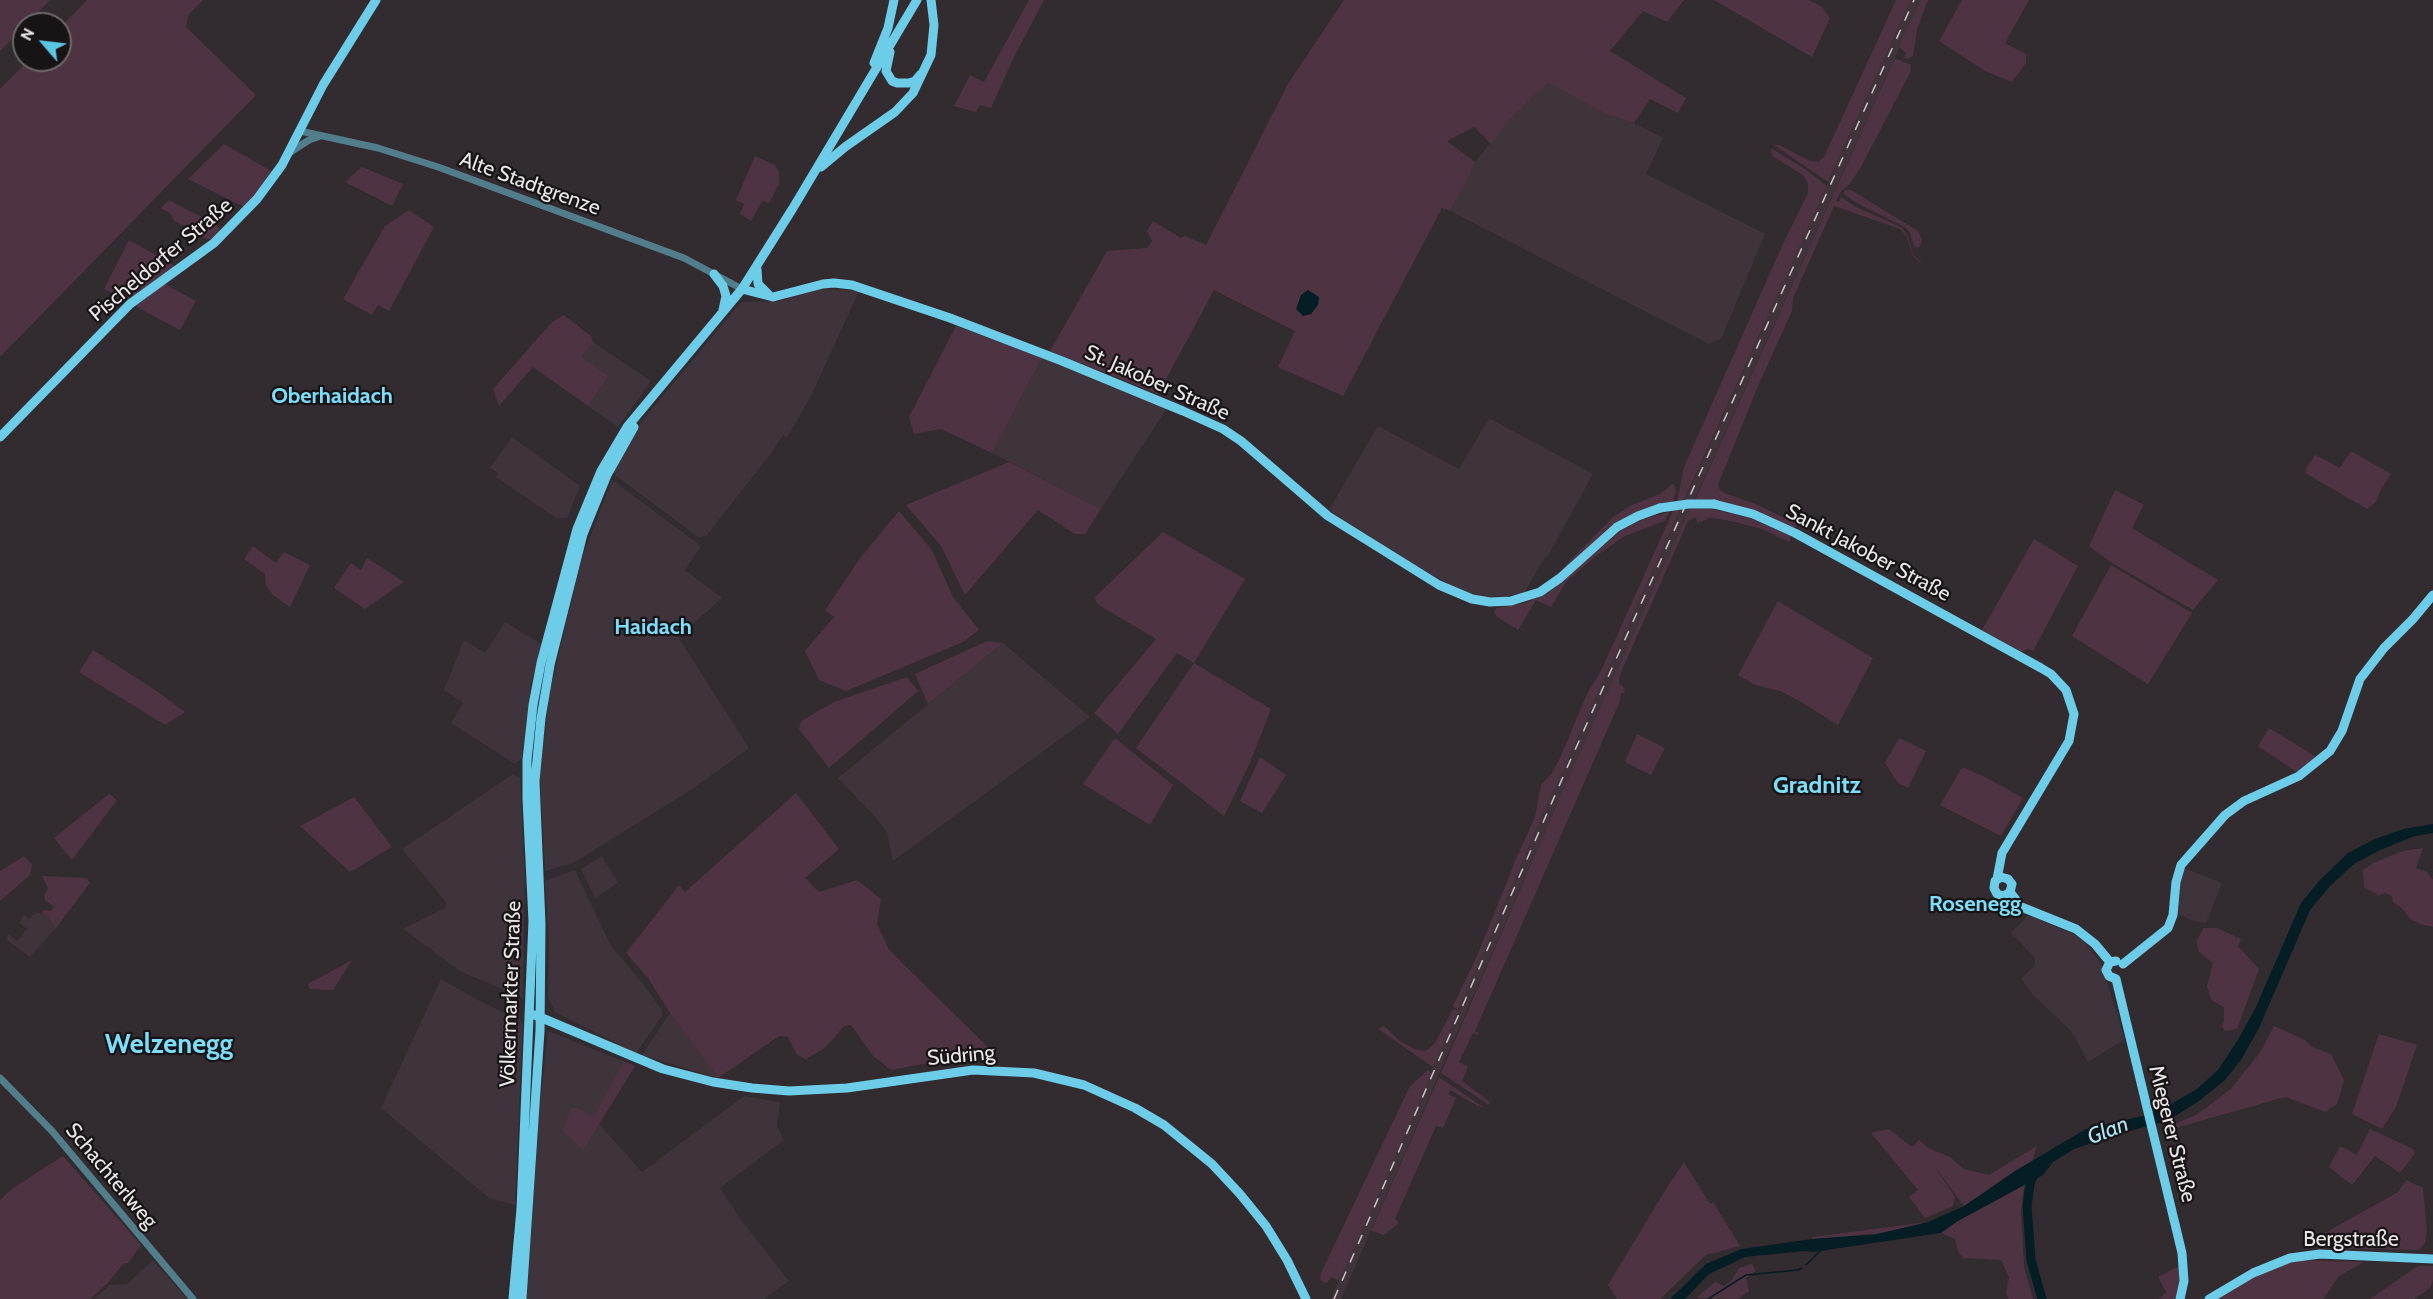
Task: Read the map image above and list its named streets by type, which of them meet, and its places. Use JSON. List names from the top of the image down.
{
  "streets": {
    "main road": [
      "Pischeldorfer Straße",
      "St. Jakober Straße",
      "Sankt Jakober Straße",
      "Völkermarkter Straße",
      "Südring",
      "Miegerer Straße",
      "Bergstraße"
    ],
    "street": ["Alte Stadtgrenze", "Schachterlweg"]
  },
  "crossings": [
    ["Alte Stadtgrenze", "Pischeldorfer Straße"],
    ["Alte Stadtgrenze", "St. Jakober Straße"],
    ["Alte Stadtgrenze", "Völkermarkter Straße"],
    ["St. Jakober Straße", "Sankt Jakober Straße"],
    ["St. Jakober Straße", "Völkermarkter Straße"]
  ],
  "districts": [
    "Oberhaidach",
    "Haidach",
    "Gradnitz",
    "Rosenegg",
    "Welzenegg"
  ],
  "water": ["Glan"],
  "north": "top left"
}
